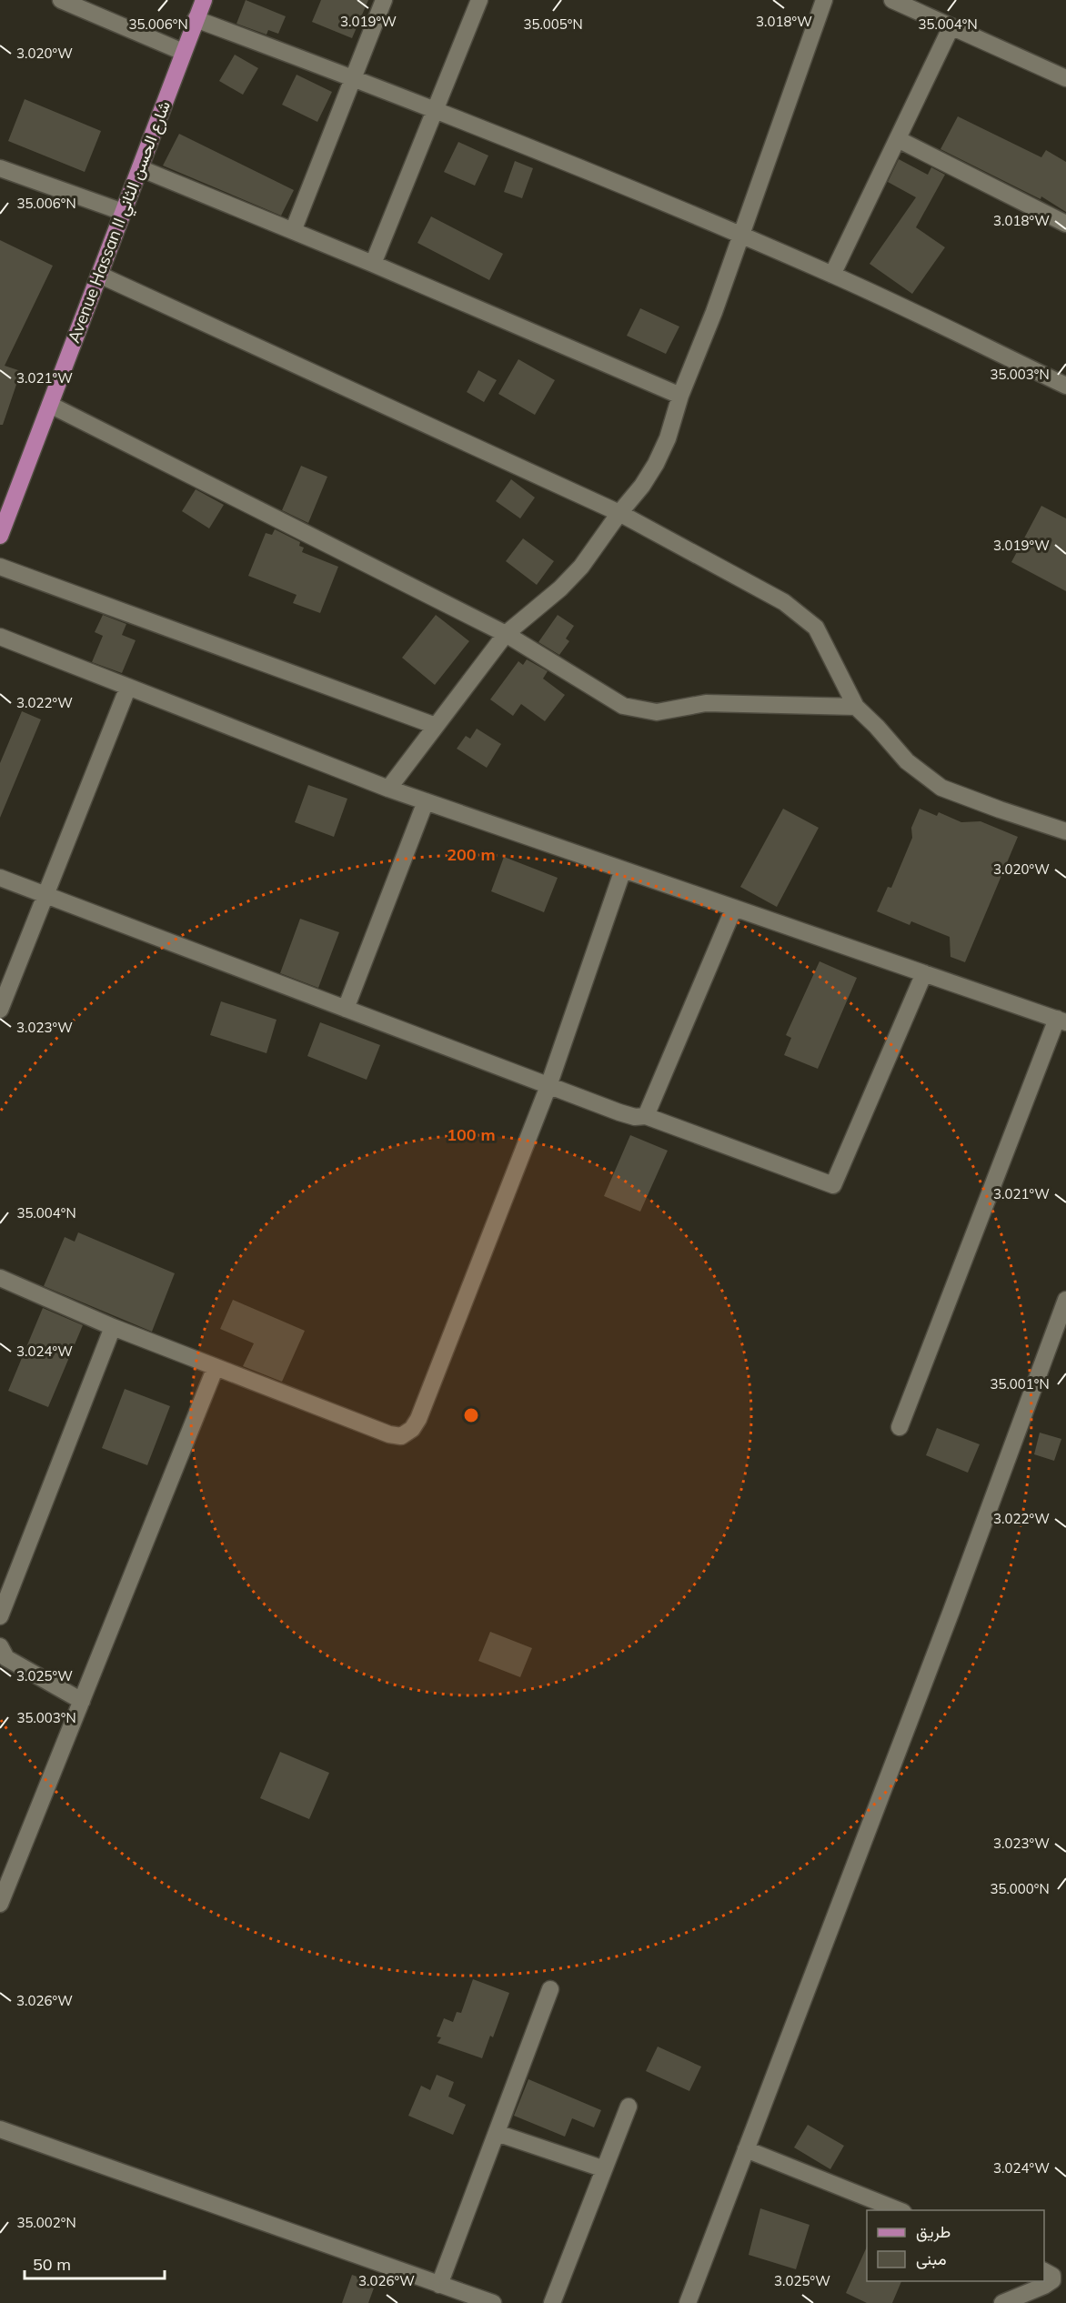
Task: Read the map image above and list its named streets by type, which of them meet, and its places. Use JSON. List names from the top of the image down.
{
  "streets": {
    "main road": ["Avenue Hassan II شارع الحسن الثاني"]
  },
  "legend": ["طريق", "مبنى"],
  "scale_bar": "50 m",
  "coordinates": [
    "3.019°W",
    "3.018°W",
    "35.006°N",
    "35.005°N",
    "35.004°N",
    "3.020°W",
    "35.003°N",
    "3.021°W",
    "3.022°W",
    "3.023°W",
    "3.024°W",
    "35.001°N",
    "3.025°W",
    "35.000°N",
    "3.026°W",
    "35.002°N"
  ],
  "rings": ["200 m", "100 m"]
}
